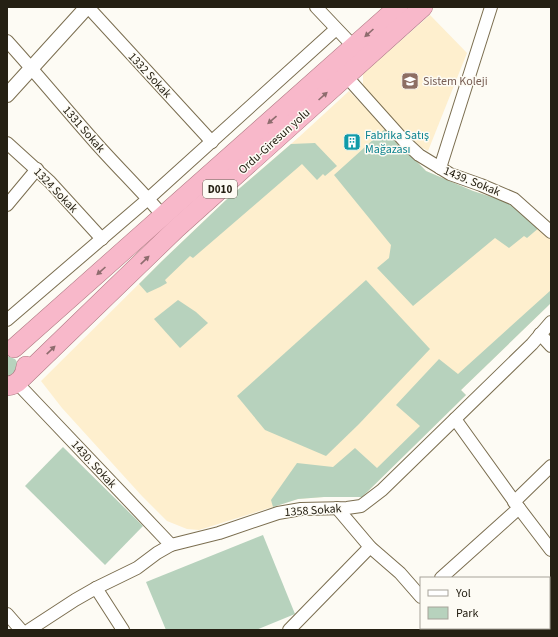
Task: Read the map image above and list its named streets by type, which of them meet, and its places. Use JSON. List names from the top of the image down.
{
  "streets": {
    "highway": ["Ordu-Giresun yolu", "D010"],
    "street": [
      "1332 Sokak",
      "1331 Sokak",
      "1439. Sokak",
      "1324 Sokak",
      "1430. Sokak",
      "1358 Sokak"
    ]
  },
  "crossings": [
    ["1331 Sokak", "Ordu-Giresun yolu"],
    ["Ordu-Giresun yolu", "1439. Sokak"],
    ["Ordu-Giresun yolu", "1430. Sokak"],
    ["1430. Sokak", "1358 Sokak"]
  ],
  "places": {
    "school or university": ["Sistem Koleji"],
    "building": ["Fabrika Satış Mağazası"]
  },
  "legend": ["Yol", "Park"]
}
